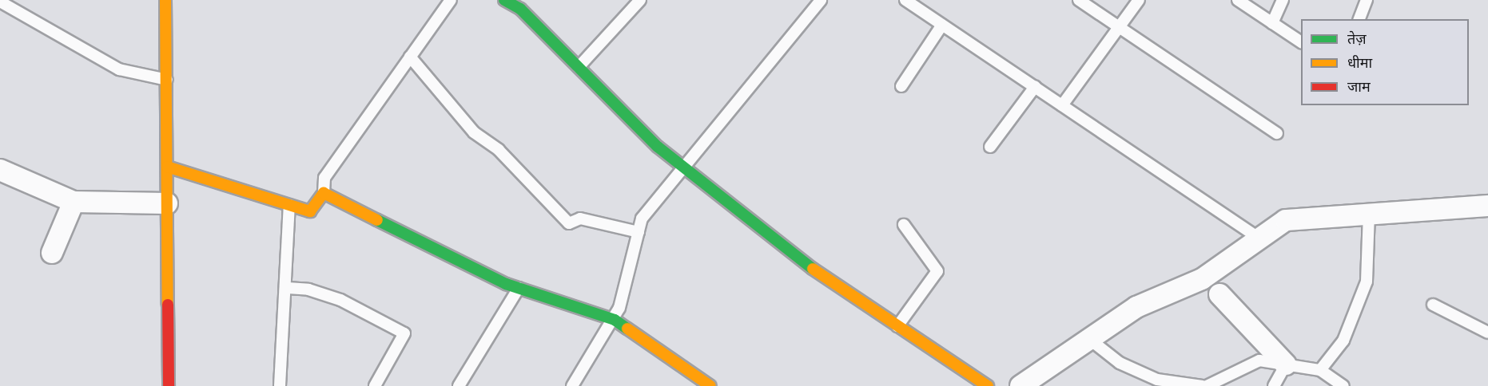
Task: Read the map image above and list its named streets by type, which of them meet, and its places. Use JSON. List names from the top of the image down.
{
  "legend": ["तेज़", "धीमा", "जाम"]
}
